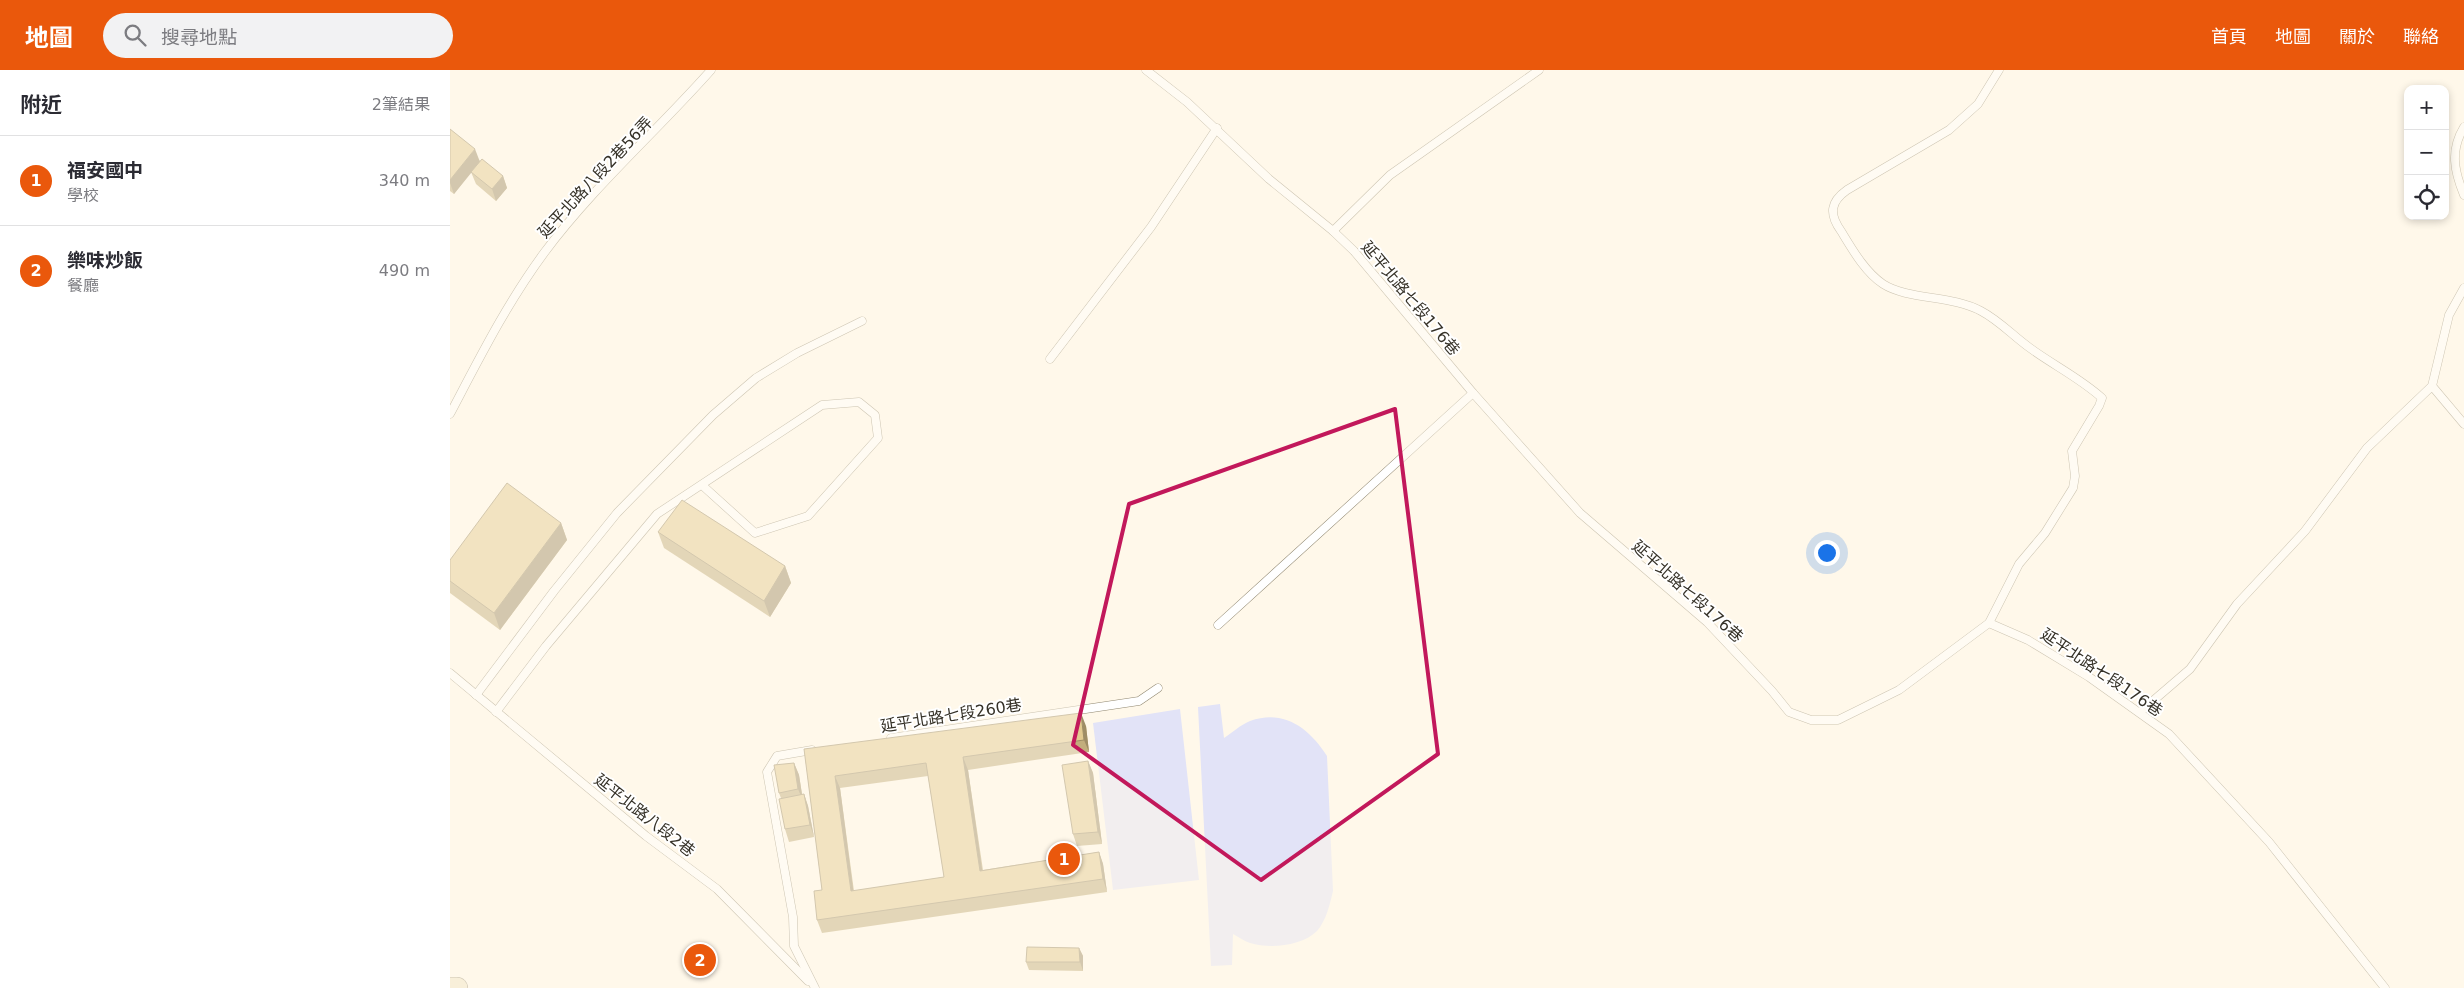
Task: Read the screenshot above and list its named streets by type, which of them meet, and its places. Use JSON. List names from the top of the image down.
{
  "streets": {
    "lane": [
      "延平北路八段2巷56弄",
      "延平北路七段176巷",
      "延平北路七段260巷",
      "延平北路八段2巷"
    ]
  },
  "page": {
    "header": "地圖",
    "search": "搜尋地點",
    "nav": [
      "首頁",
      "地圖",
      "關於",
      "聯絡"
    ],
    "heading": ["附近", "2筆結果"],
    "map_buttons": ["+", "−"],
    "list": [
      {
        "mark": "1",
        "name": "福安國中",
        "note": "學校",
        "value": "340 m"
      },
      {
        "mark": "2",
        "name": "樂味炒飯",
        "note": "餐廳",
        "value": "490 m"
      }
    ],
    "pins": ["1", "2"]
  }
}
